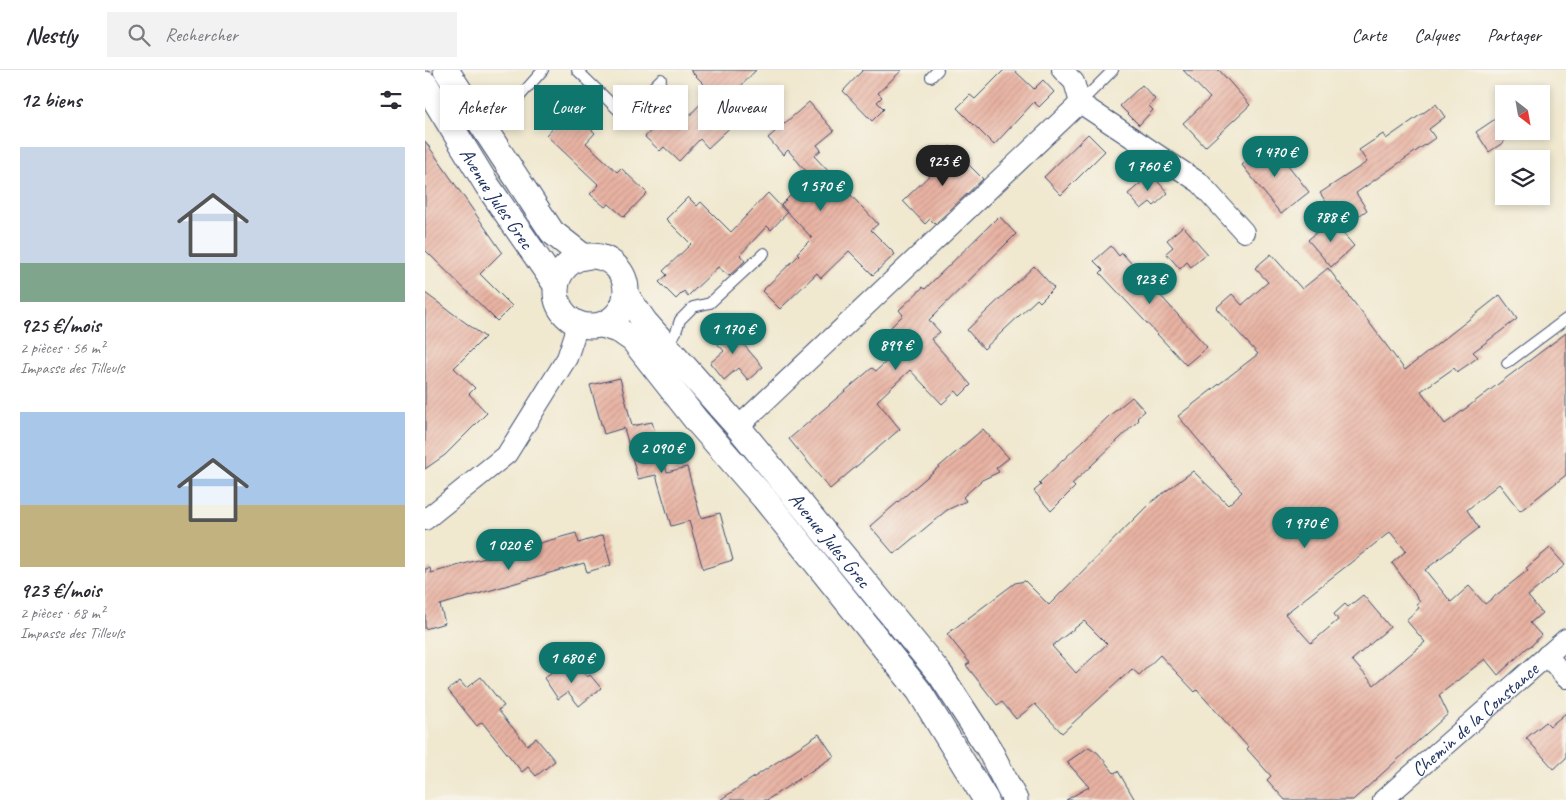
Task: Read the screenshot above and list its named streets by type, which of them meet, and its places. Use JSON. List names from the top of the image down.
{
  "streets": {
    "street": ["Avenue Jules Grec", "Chemin de la Constance"]
  },
  "north": "bottom right",
  "page": {
    "header": "Nestly",
    "search": "Rechercher",
    "nav": ["Carte", "Calques", "Partager"],
    "heading": "12 biens",
    "chip": [
      "Acheter",
      "Louer",
      "Filtres",
      "Nouveau"
    ],
    "list": [
      {
        "name": "925 €/mois",
        "note": "2 pièces · 56 m² · Impasse des Tilleuls"
      },
      {
        "name": "923 €/mois",
        "note": "2 pièces · 68 m² · Impasse des Tilleuls"
      }
    ],
    "price": [
      "1 470 €",
      "925 €",
      "1 760 €",
      "1 570 €",
      "788 €",
      "923 €",
      "1 170 €",
      "899 €",
      "2 090 €",
      "1 970 €",
      "1 020 €",
      "1 680 €"
    ]
  }
}
